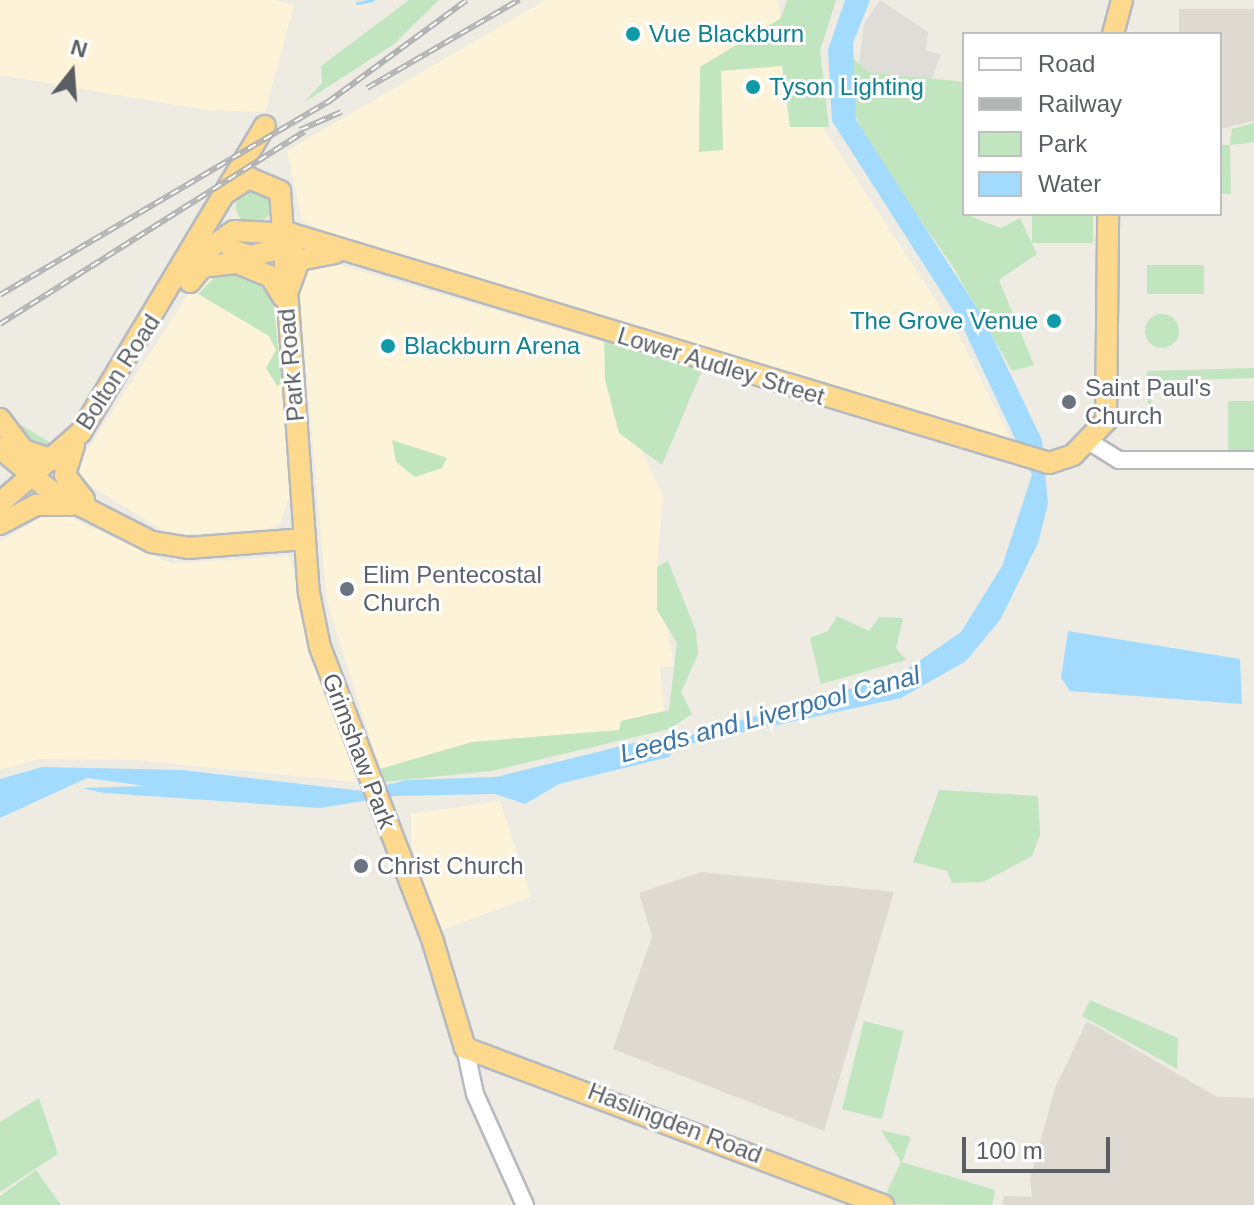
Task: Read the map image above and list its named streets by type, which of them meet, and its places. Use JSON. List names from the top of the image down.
{
  "streets": {
    "highway": [
      "Park Road",
      "Lower Audley Street",
      "Bolton Road",
      "Grimshaw Park",
      "Haslingden Road"
    ]
  },
  "crossings": [
    ["Park Road", "Lower Audley Street"],
    ["Park Road", "Grimshaw Park"],
    ["Grimshaw Park", "Haslingden Road"]
  ],
  "water": ["Leeds and Liverpool Canal"],
  "places": [
    "Vue Blackburn",
    "Tyson Lighting",
    "The Grove Venue",
    "Blackburn Arena",
    "Saint Paul's Church",
    "Elim Pentecostal Church",
    "Christ Church"
  ],
  "legend": [
    "Road",
    "Railway",
    "Park",
    "Water"
  ],
  "scale_bar": "100 m",
  "north": "top"
}
